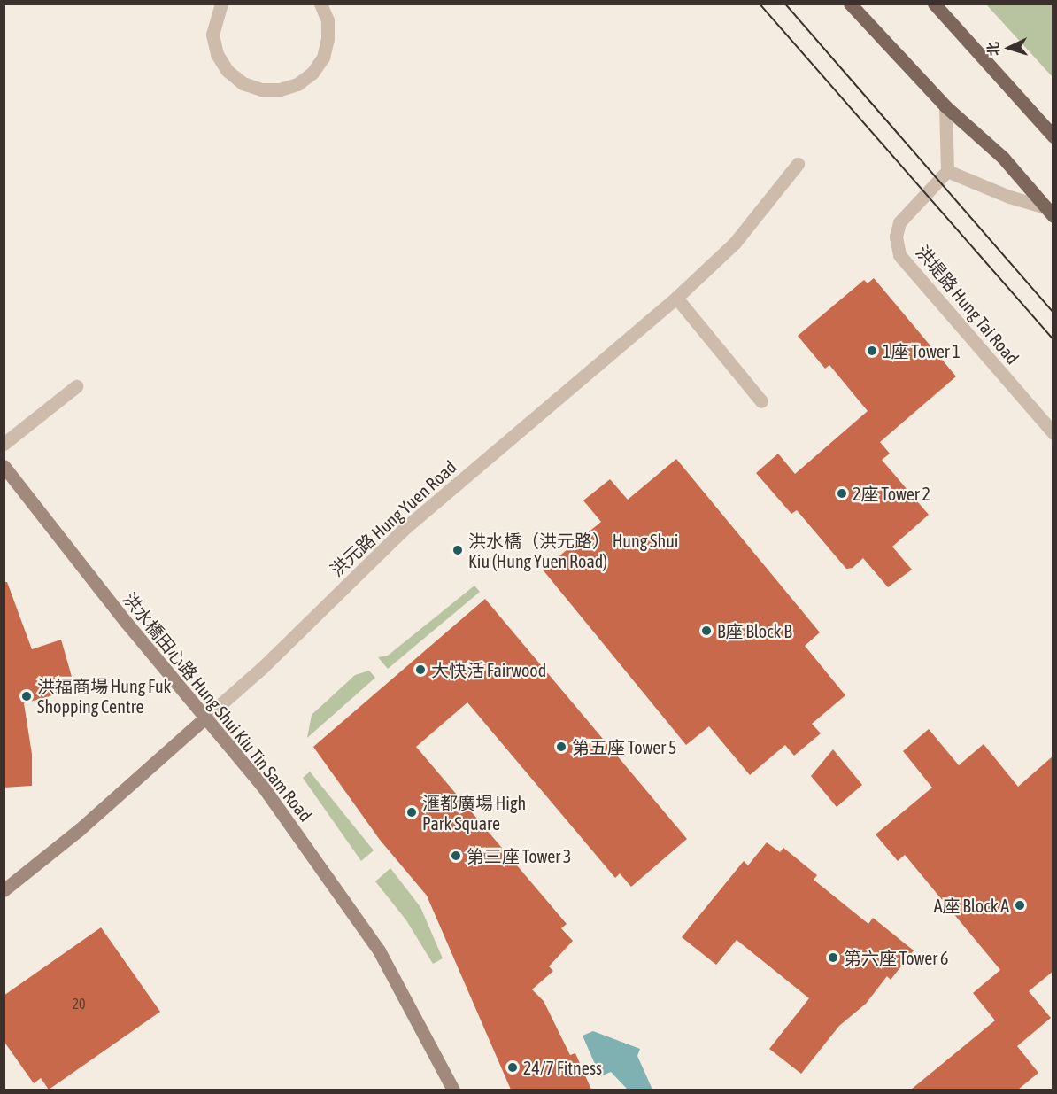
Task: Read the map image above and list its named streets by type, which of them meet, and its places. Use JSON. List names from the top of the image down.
{
  "streets": {
    "street": ["洪堤路 Hung Tai Road", "洪元路 Hung Yuen Road", "洪水橋田心路 Hung Shui Kiu Tin Sam Road"]
  },
  "crossings": [
    ["洪元路 Hung Yuen Road", "洪水橋田心路 Hung Shui Kiu Tin Sam Road"]
  ],
  "places": [
    "1座 Tower 1",
    "2座 Tower 2",
    "洪水橋（洪元路） Hung Shui Kiu (Hung Yuen Road)",
    "B座 Block B",
    "大快活 Fairwood",
    "洪福商場 Hung Fuk Shopping Centre",
    "第五座 Tower 5",
    "滙都廣場 High Park Square",
    "第三座 Tower 3",
    "A座 Block A",
    "第六座 Tower 6",
    "24/7 Fitness"
  ],
  "house_numbers": ["20"],
  "north": "left"
}
